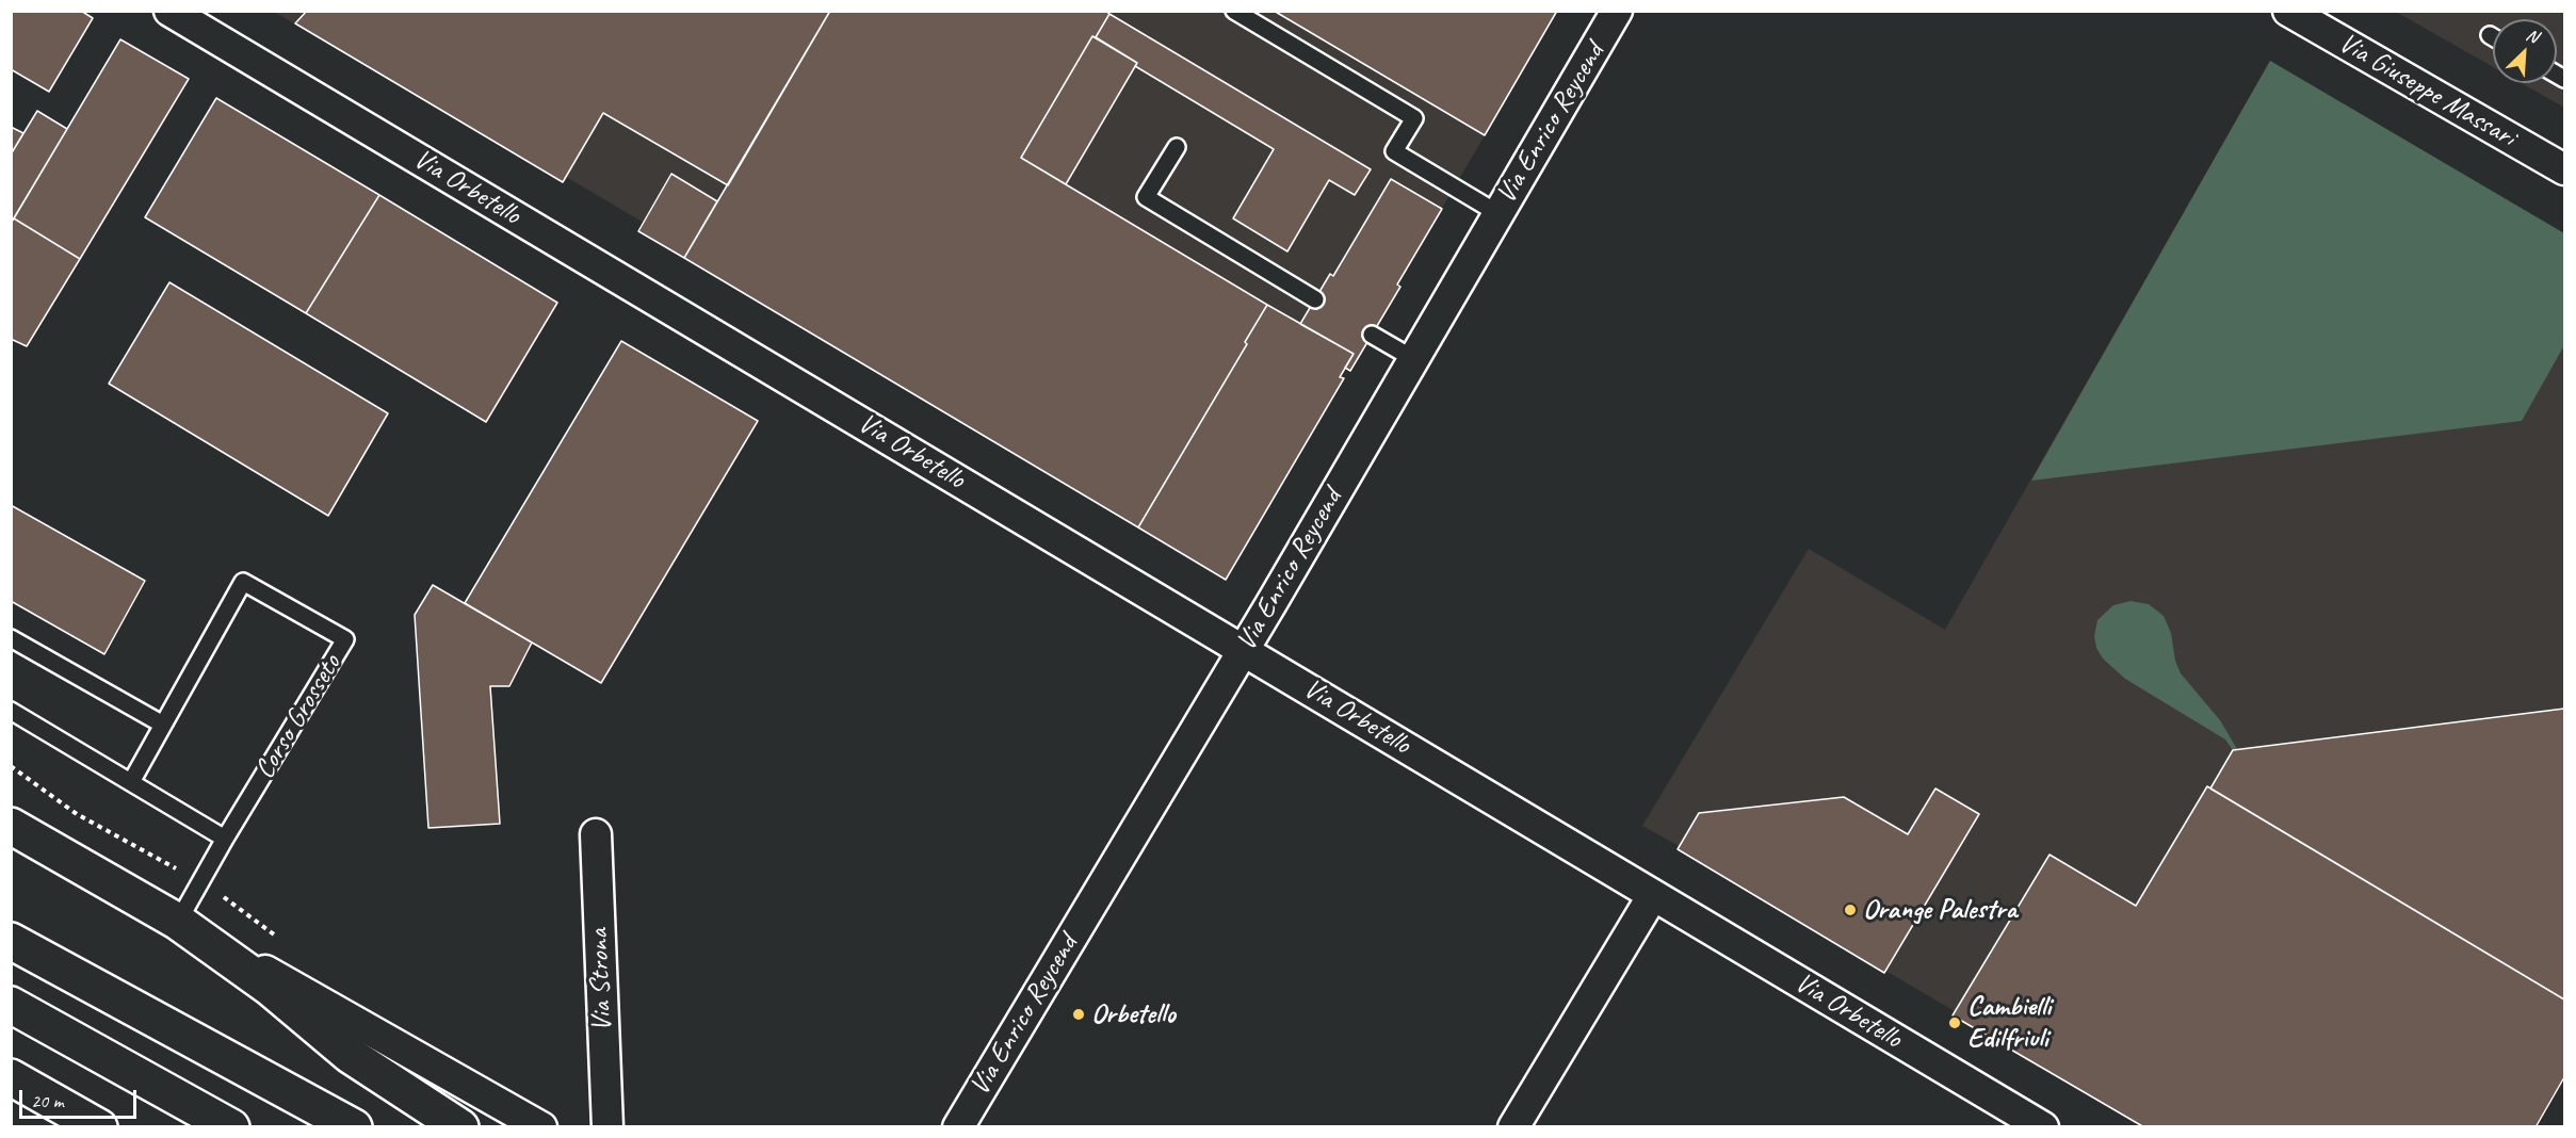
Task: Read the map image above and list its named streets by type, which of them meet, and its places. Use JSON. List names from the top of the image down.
{
  "streets": {
    "street": [
      "Via Giuseppe Massari",
      "Via Enrico Reycend",
      "Via Orbetello",
      "Via Strona"
    ],
    "lane": ["Corso Grosseto"]
  },
  "crossings": [
    ["Via Enrico Reycend", "Via Orbetello"]
  ],
  "places": ["Orange Palestra", "Orbetello", "Cambielli Edilfriuli"],
  "scale_bar": "20 m",
  "north": "top right"
}
